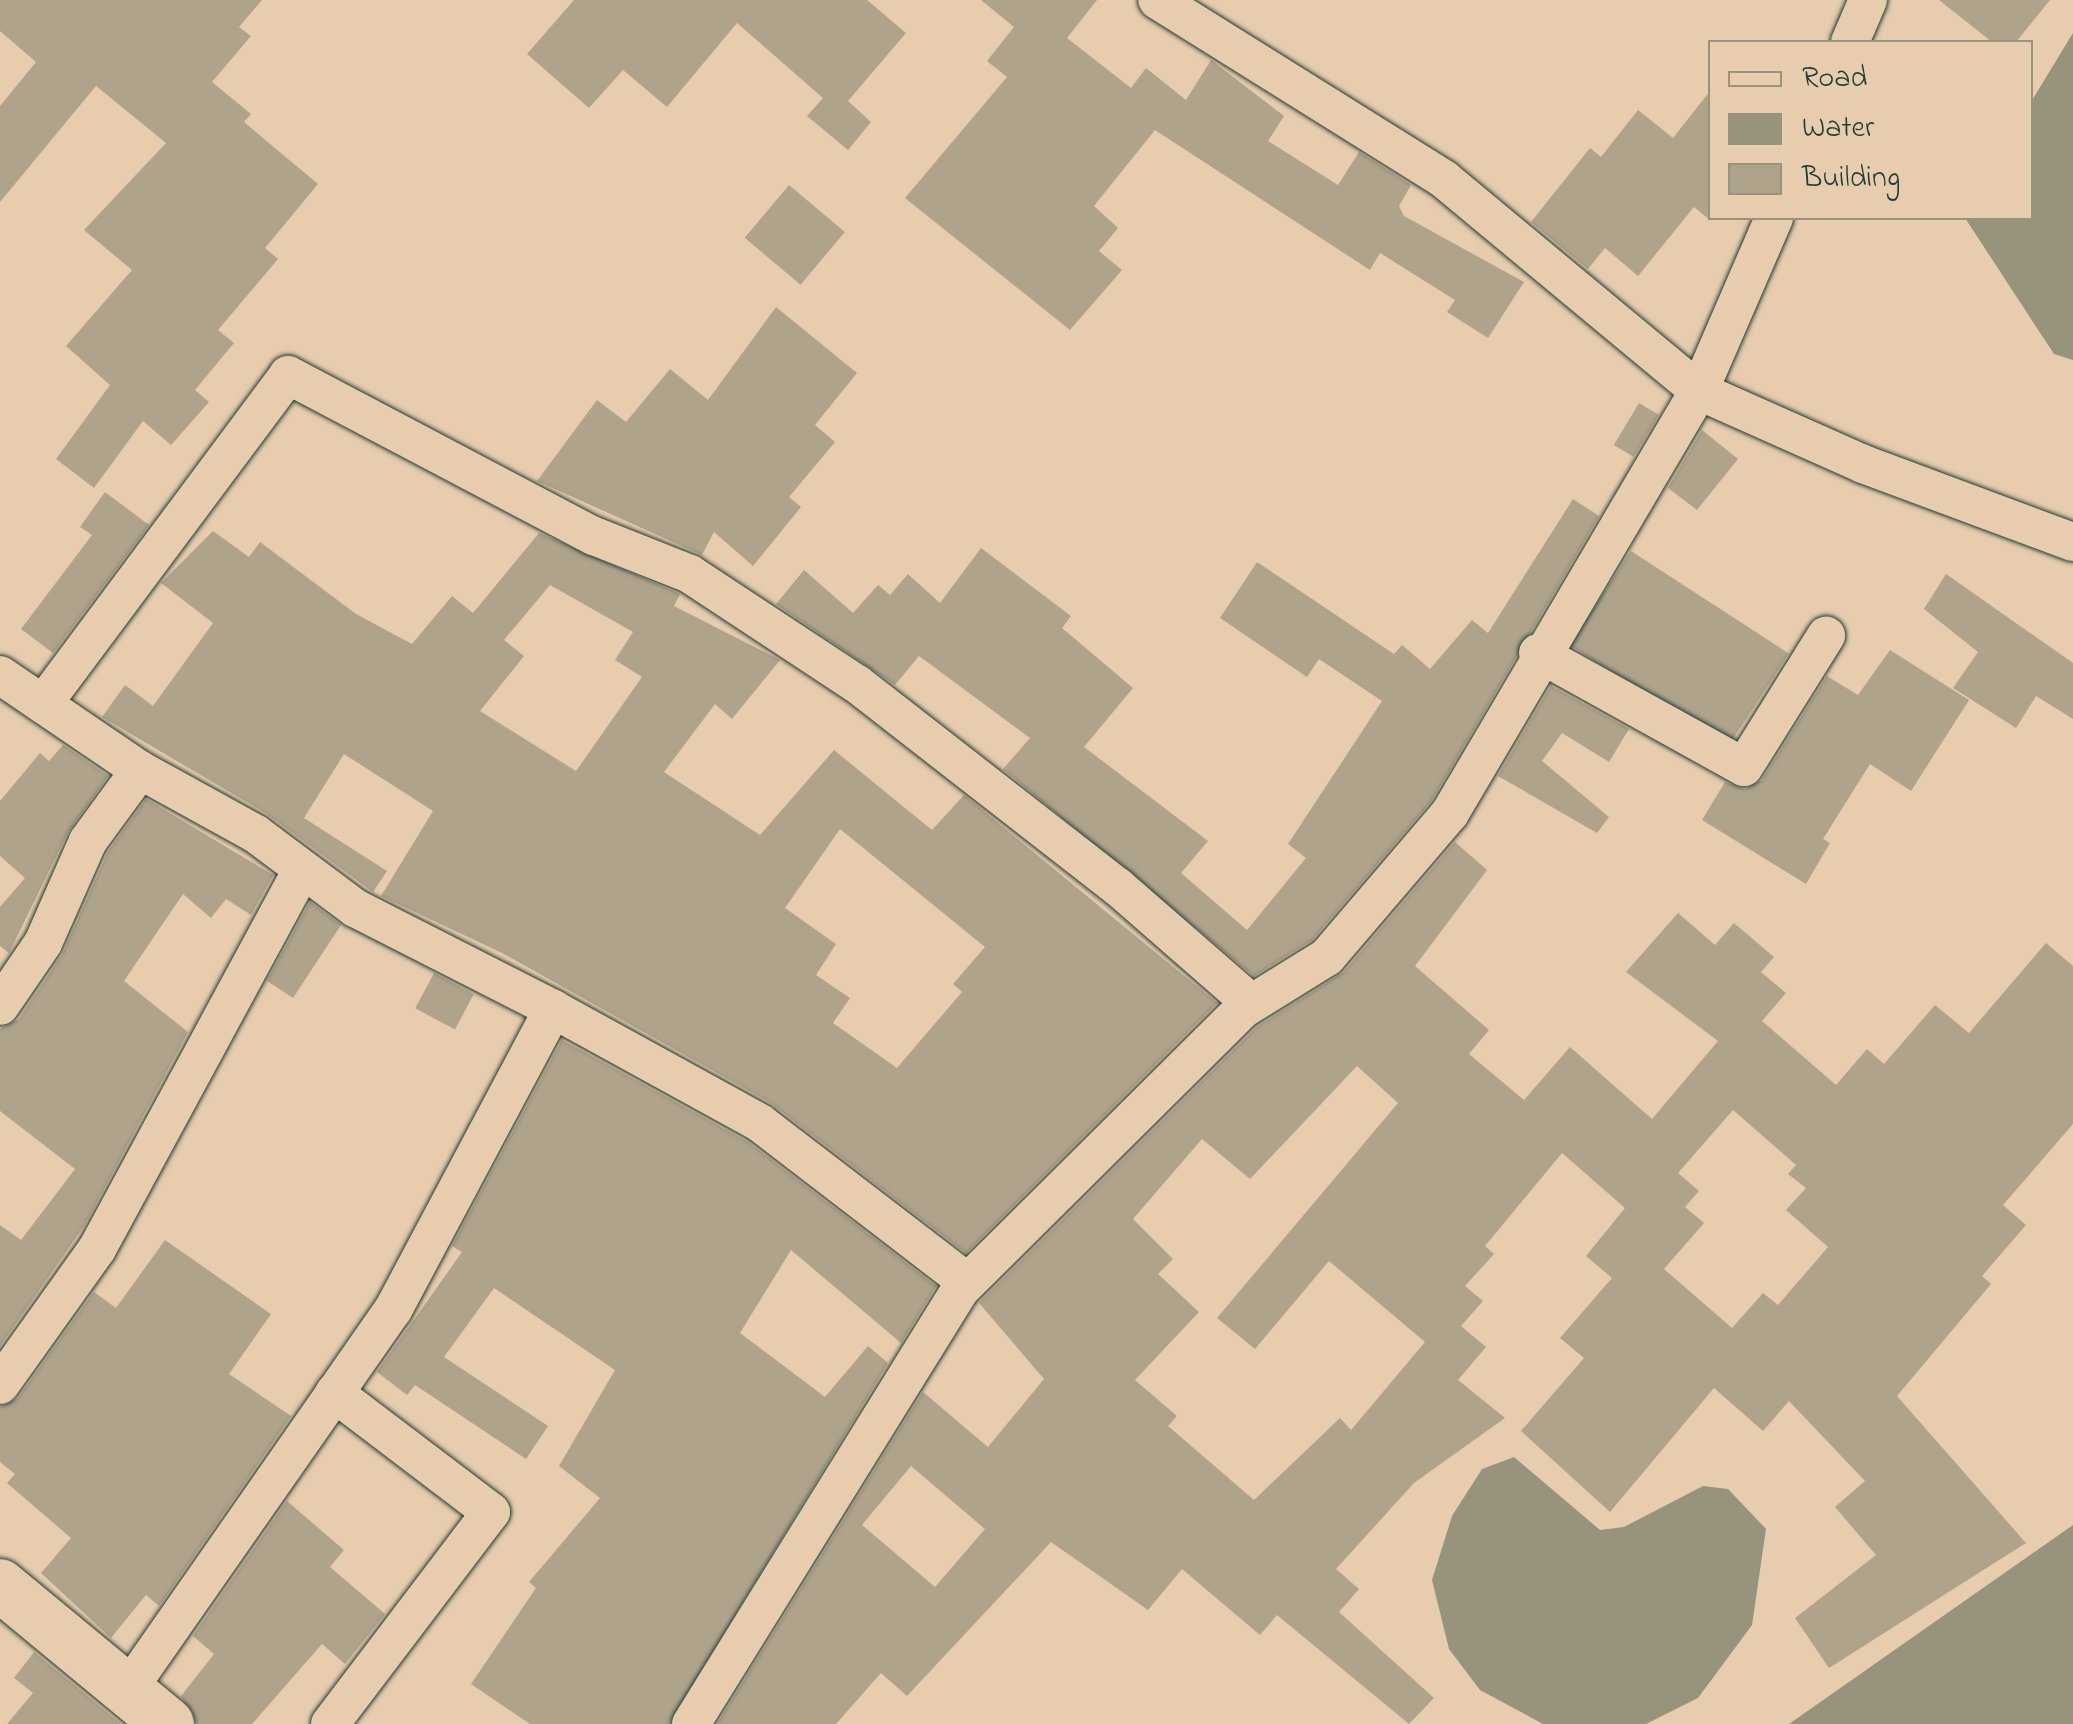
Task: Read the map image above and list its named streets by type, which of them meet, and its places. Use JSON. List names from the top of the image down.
{
  "legend": ["Road", "Water", "Building"]
}
